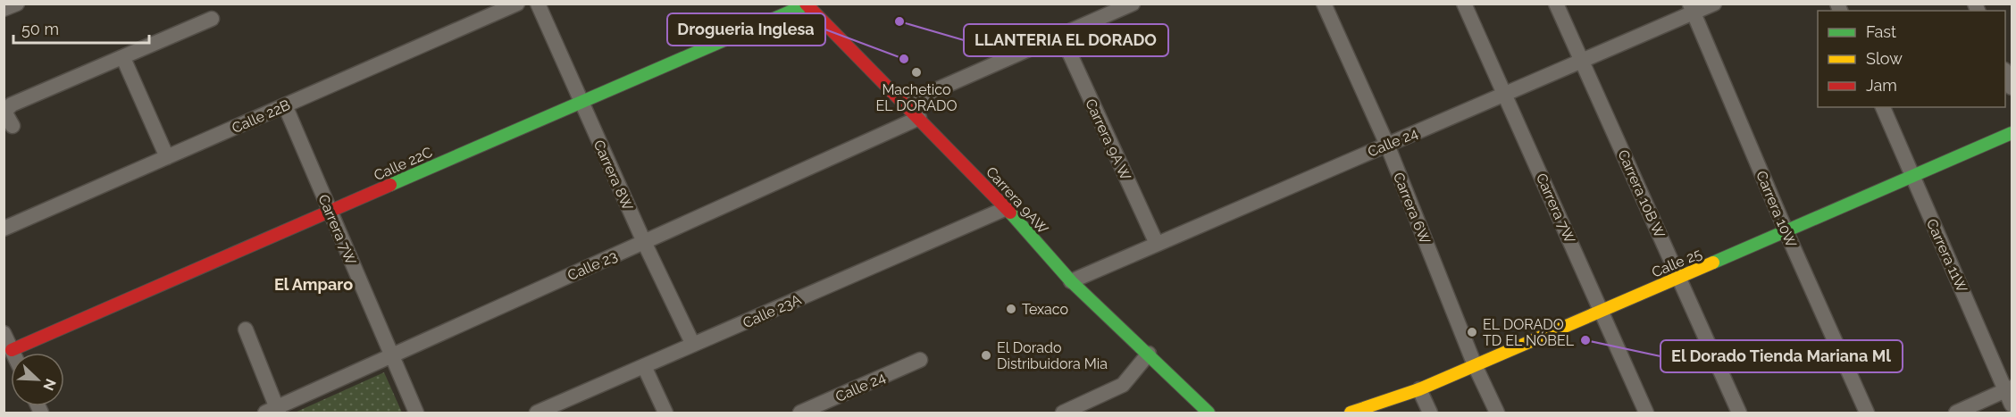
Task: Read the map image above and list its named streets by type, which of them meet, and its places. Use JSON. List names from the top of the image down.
{
  "streets": {
    "street": [
      "Calle 22B",
      "Carrera 9A W",
      "Calle 24",
      "Calle 22C",
      "Carrera 8W",
      "Carrera 10B W",
      "Carrera 9AW",
      "Carrera 6W",
      "Carrera 7W",
      "Carrera 10W",
      "Carrera 11W",
      "Calle 25",
      "Calle 23",
      "Calle 23A"
    ]
  },
  "crossings": [
    ["Calle 22B", "Carrera 7W"],
    ["Carrera 9A W", "Calle 24"],
    ["Calle 24", "Carrera 10B W"],
    ["Calle 24", "Carrera 9AW"],
    ["Calle 24", "Carrera 6W"],
    ["Calle 24", "Carrera 7W"],
    ["Calle 24", "Carrera 10W"],
    ["Calle 22C", "Carrera 8W"],
    ["Calle 22C", "Carrera 9AW"],
    ["Calle 22C", "Carrera 7W"],
    ["Carrera 8W", "Calle 23"],
    ["Carrera 8W", "Calle 23A"],
    ["Carrera 10B W", "Calle 25"],
    ["Carrera 9AW", "Calle 23"],
    ["Carrera 9AW", "Calle 23A"],
    ["Carrera 6W", "Calle 25"],
    ["Carrera 7W", "Calle 25"],
    ["Carrera 7W", "Calle 23"],
    ["Carrera 10W", "Calle 25"],
    ["Carrera 11W", "Calle 25"]
  ],
  "districts": ["El Amparo"],
  "places": [
    "LLANTERIA EL DORADO",
    "Drogueria Inglesa",
    "Machetico EL DORADO",
    "Texaco",
    "EL DORADO TD EL NÓBEL",
    "El Dorado Tienda Mariana Ml",
    "El Dorado Distribuidora Mia"
  ],
  "legend": ["Fast", "Slow", "Jam"],
  "scale_bar": "50 m",
  "north": "bottom right"
}
